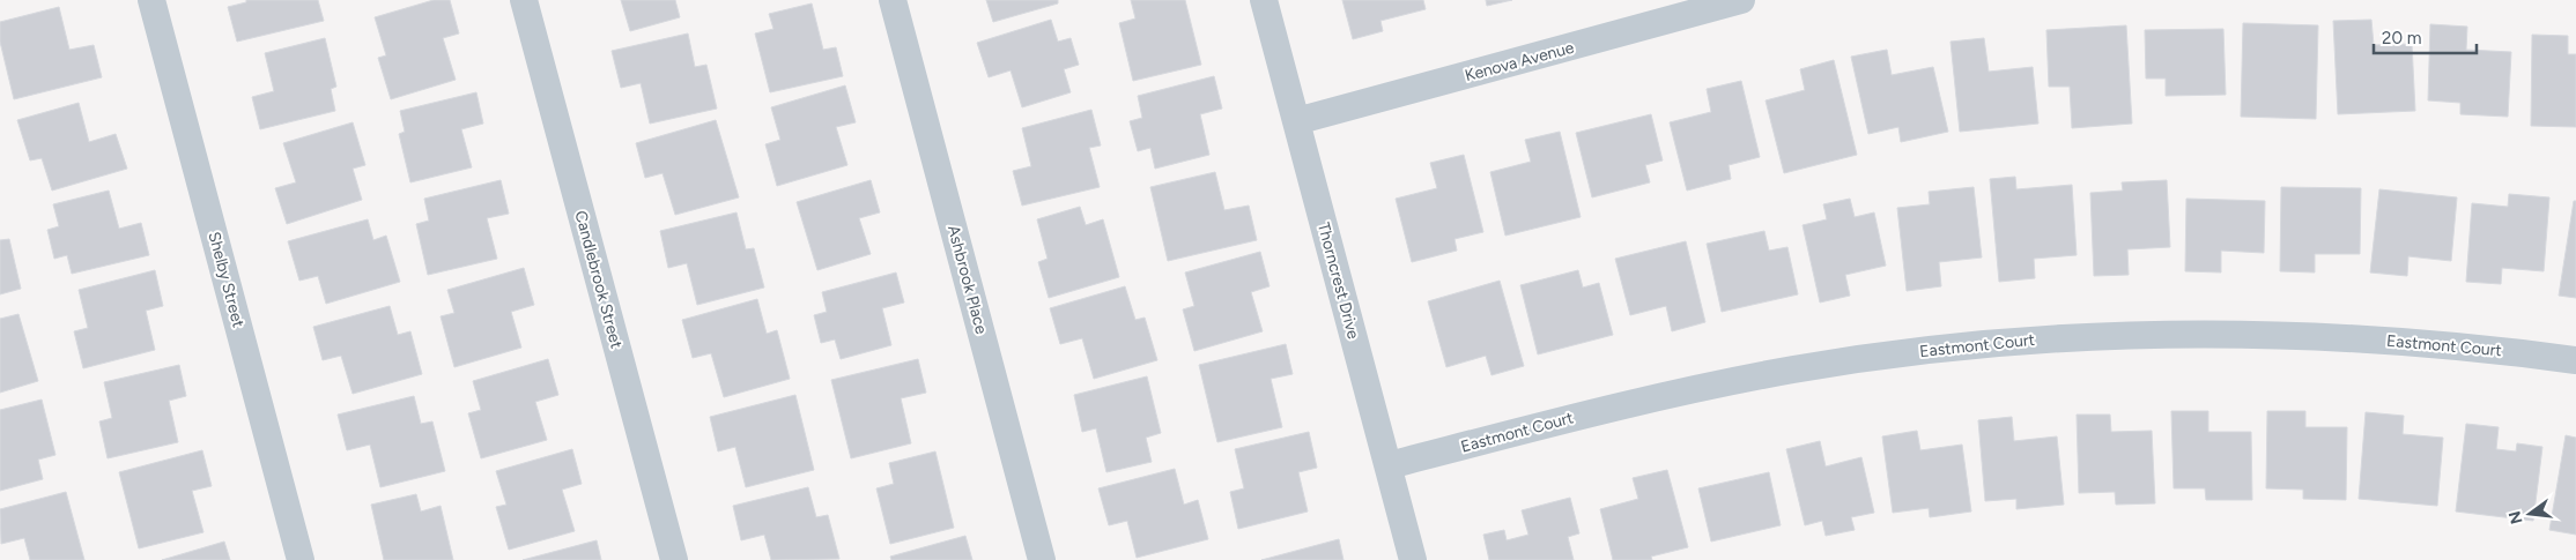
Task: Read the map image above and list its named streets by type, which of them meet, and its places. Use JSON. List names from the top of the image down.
{
  "streets": {
    "street": [
      "Kenova Avenue",
      "Shelby Street",
      "Candlebrook Street",
      "Ashbrook Place",
      "Thorncrest Drive",
      "Eastmont Court"
    ]
  },
  "crossings": [
    ["Kenova Avenue", "Thorncrest Drive"],
    ["Thorncrest Drive", "Eastmont Court"]
  ],
  "scale_bar": "20 m",
  "north": "left"
}
